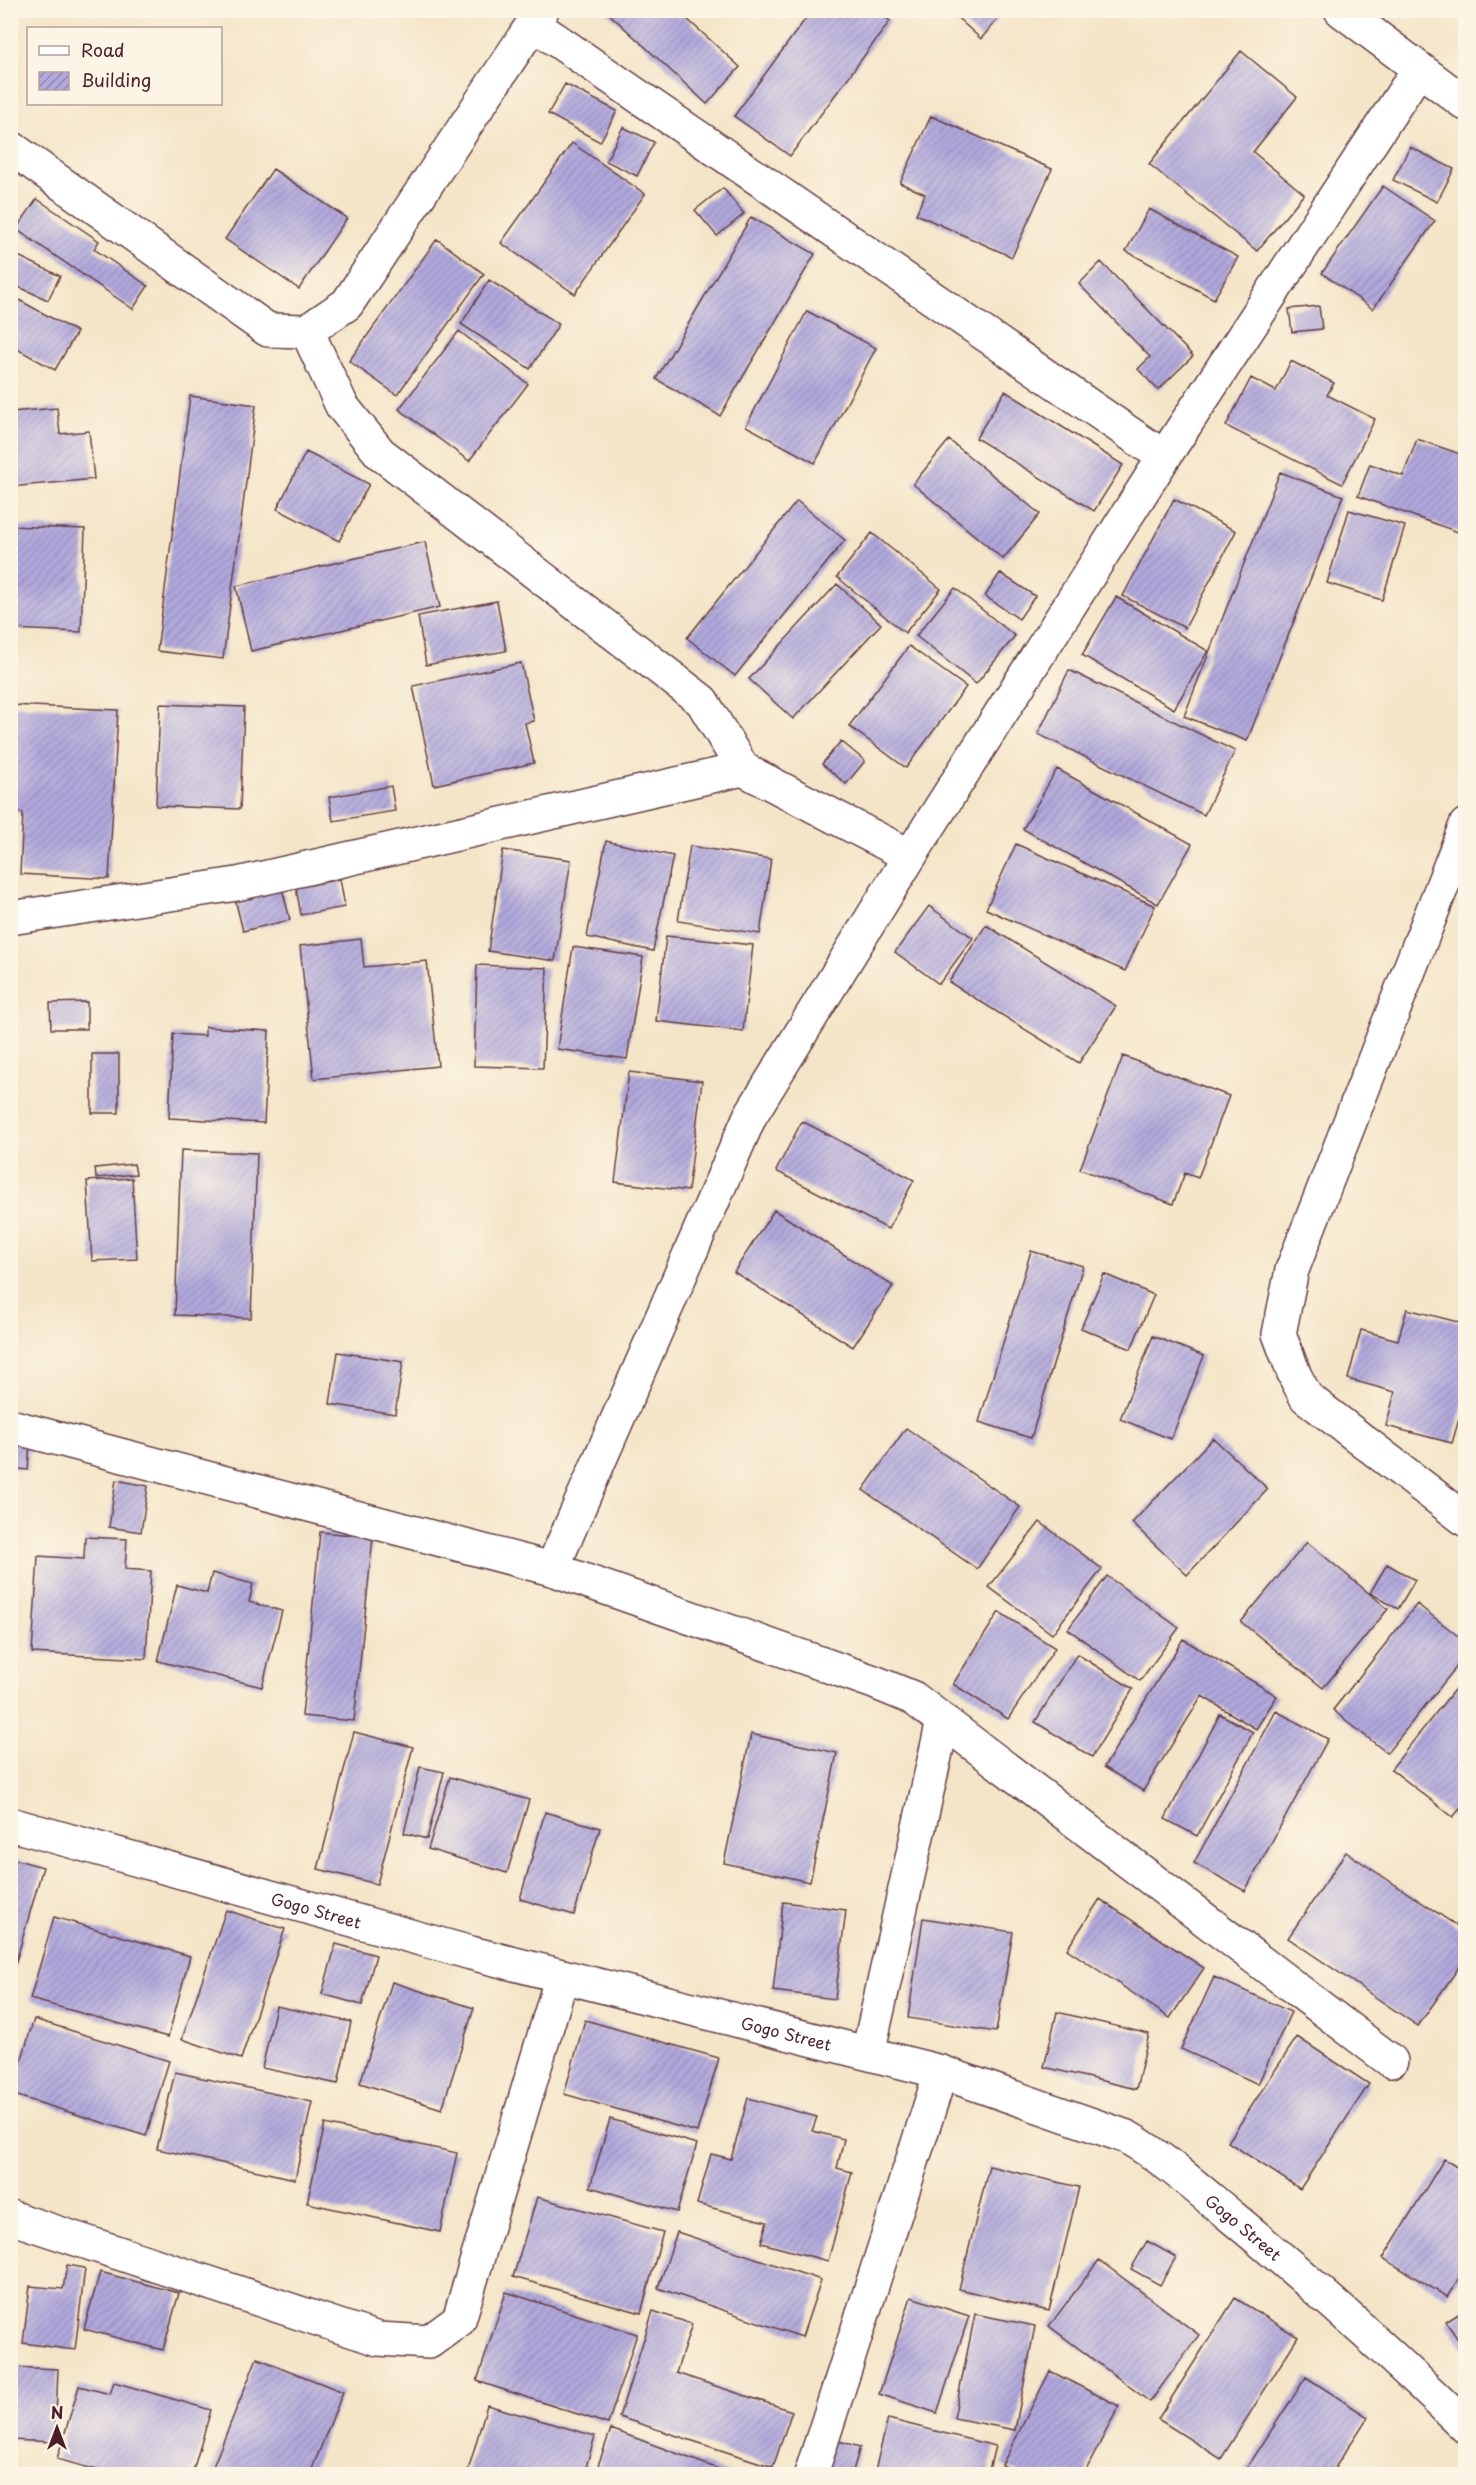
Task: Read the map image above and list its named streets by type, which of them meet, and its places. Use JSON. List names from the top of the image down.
{
  "streets": {
    "street": ["Gogo Street"]
  },
  "legend": ["Road", "Building"],
  "north": "top"
}
